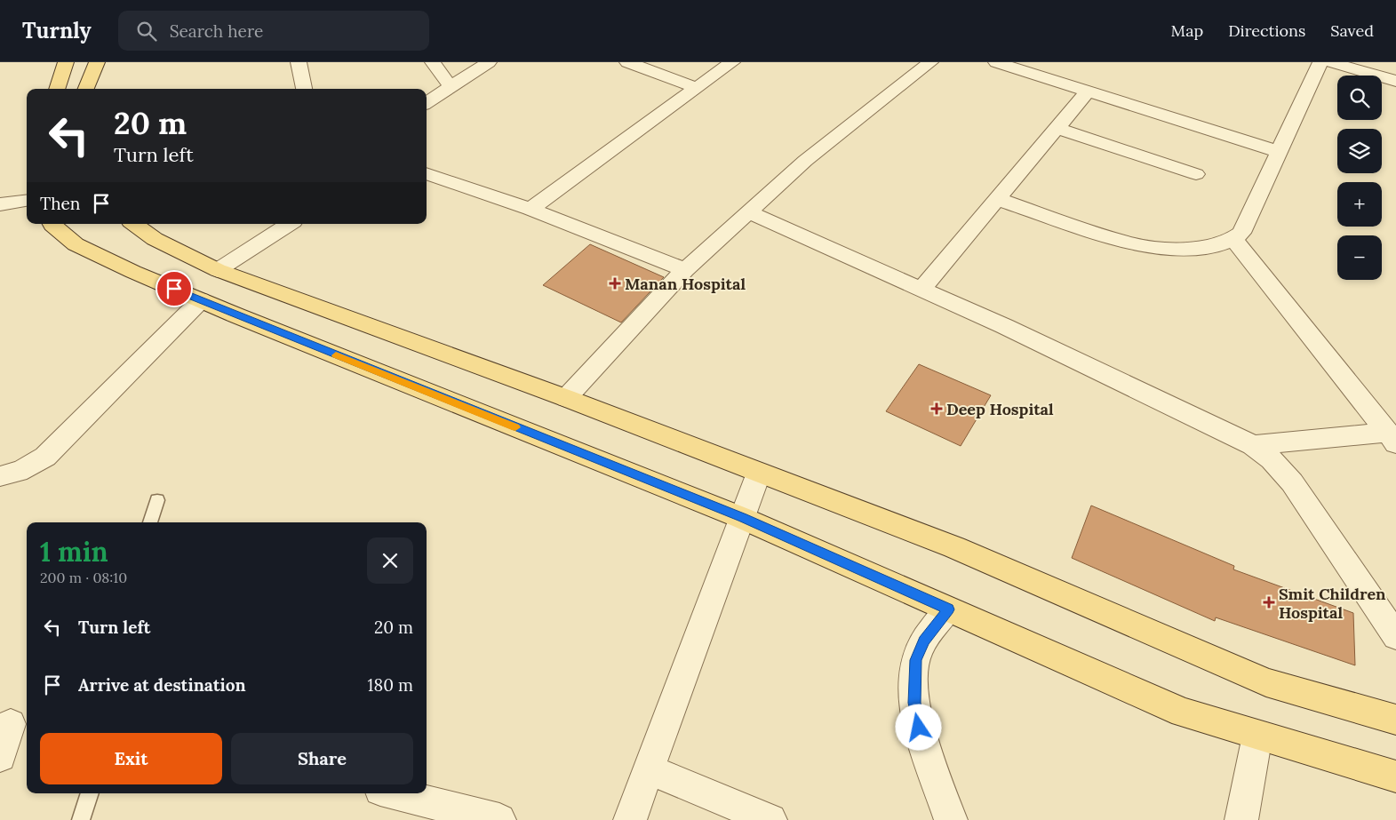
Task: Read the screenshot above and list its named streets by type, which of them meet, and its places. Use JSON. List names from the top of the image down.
{
  "places": {
    "health": ["Manan Hospital", "Deep Hospital", "Smit Children Hospital"]
  },
  "page": {
    "header": "Turnly",
    "search": "Search here",
    "nav": ["Map", "Directions", "Saved"],
    "map_buttons": ["+", "−"],
    "turn": ["20 m", "Turn left"],
    "then": "Then",
    "heading": ["1 min", "200 m · 08:10"],
    "list": [
      {
        "name": "Turn left",
        "value": "20 m"
      },
      {
        "name": "Arrive at destination",
        "value": "180 m"
      }
    ],
    "buttons": ["Exit", "Share"]
  }
}
